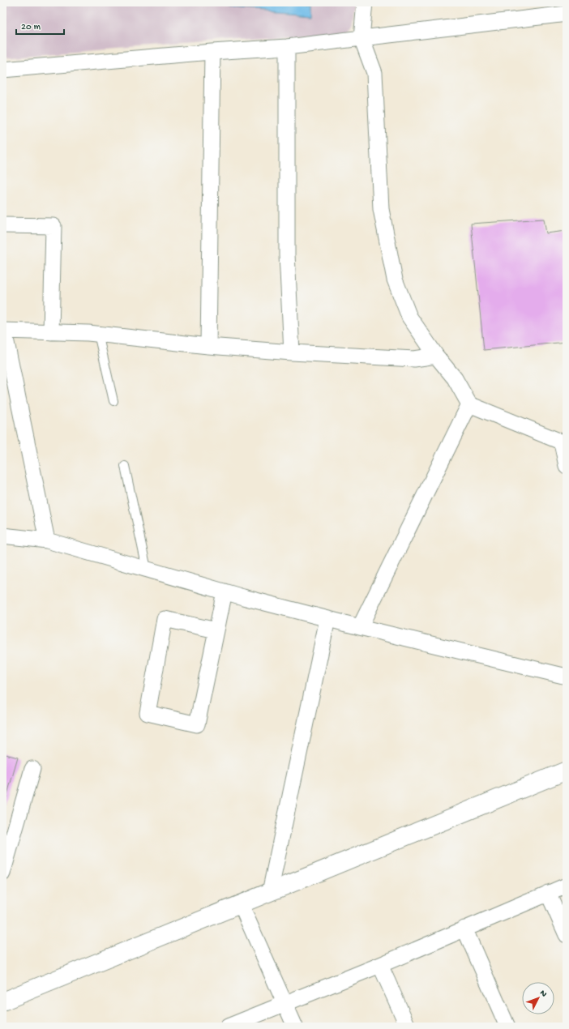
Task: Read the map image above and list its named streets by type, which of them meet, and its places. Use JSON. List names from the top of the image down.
{
  "scale_bar": "20 m",
  "north": "top right"
}
